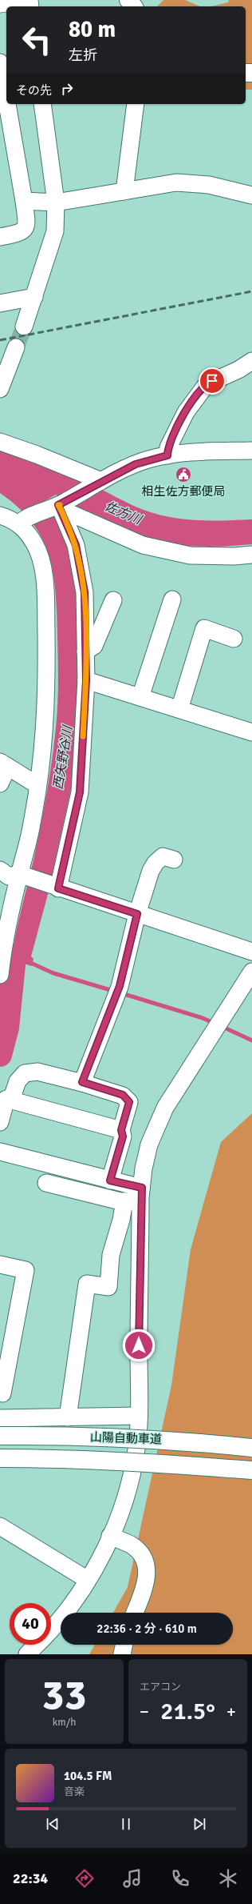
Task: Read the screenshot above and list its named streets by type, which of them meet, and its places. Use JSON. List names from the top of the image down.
{
  "streets": {
    "highway": ["山陽自動車道"]
  },
  "water": ["佐方川", "西矢野谷川"],
  "places": {
    "public building": ["相生佐方郵便局"]
  },
  "page": {
    "turn": ["80 m", "左折"],
    "then": "その先",
    "limit": "40",
    "trip": "22:36 · 2 分 · 610 m",
    "tile": [
      ["33", "km/h"],
      "エアコン"
    ],
    "heat": ["−", "21.5°", "+"],
    "song": ["104.5 FM", "音楽"],
    "tabs": "22:34"
  }
}
